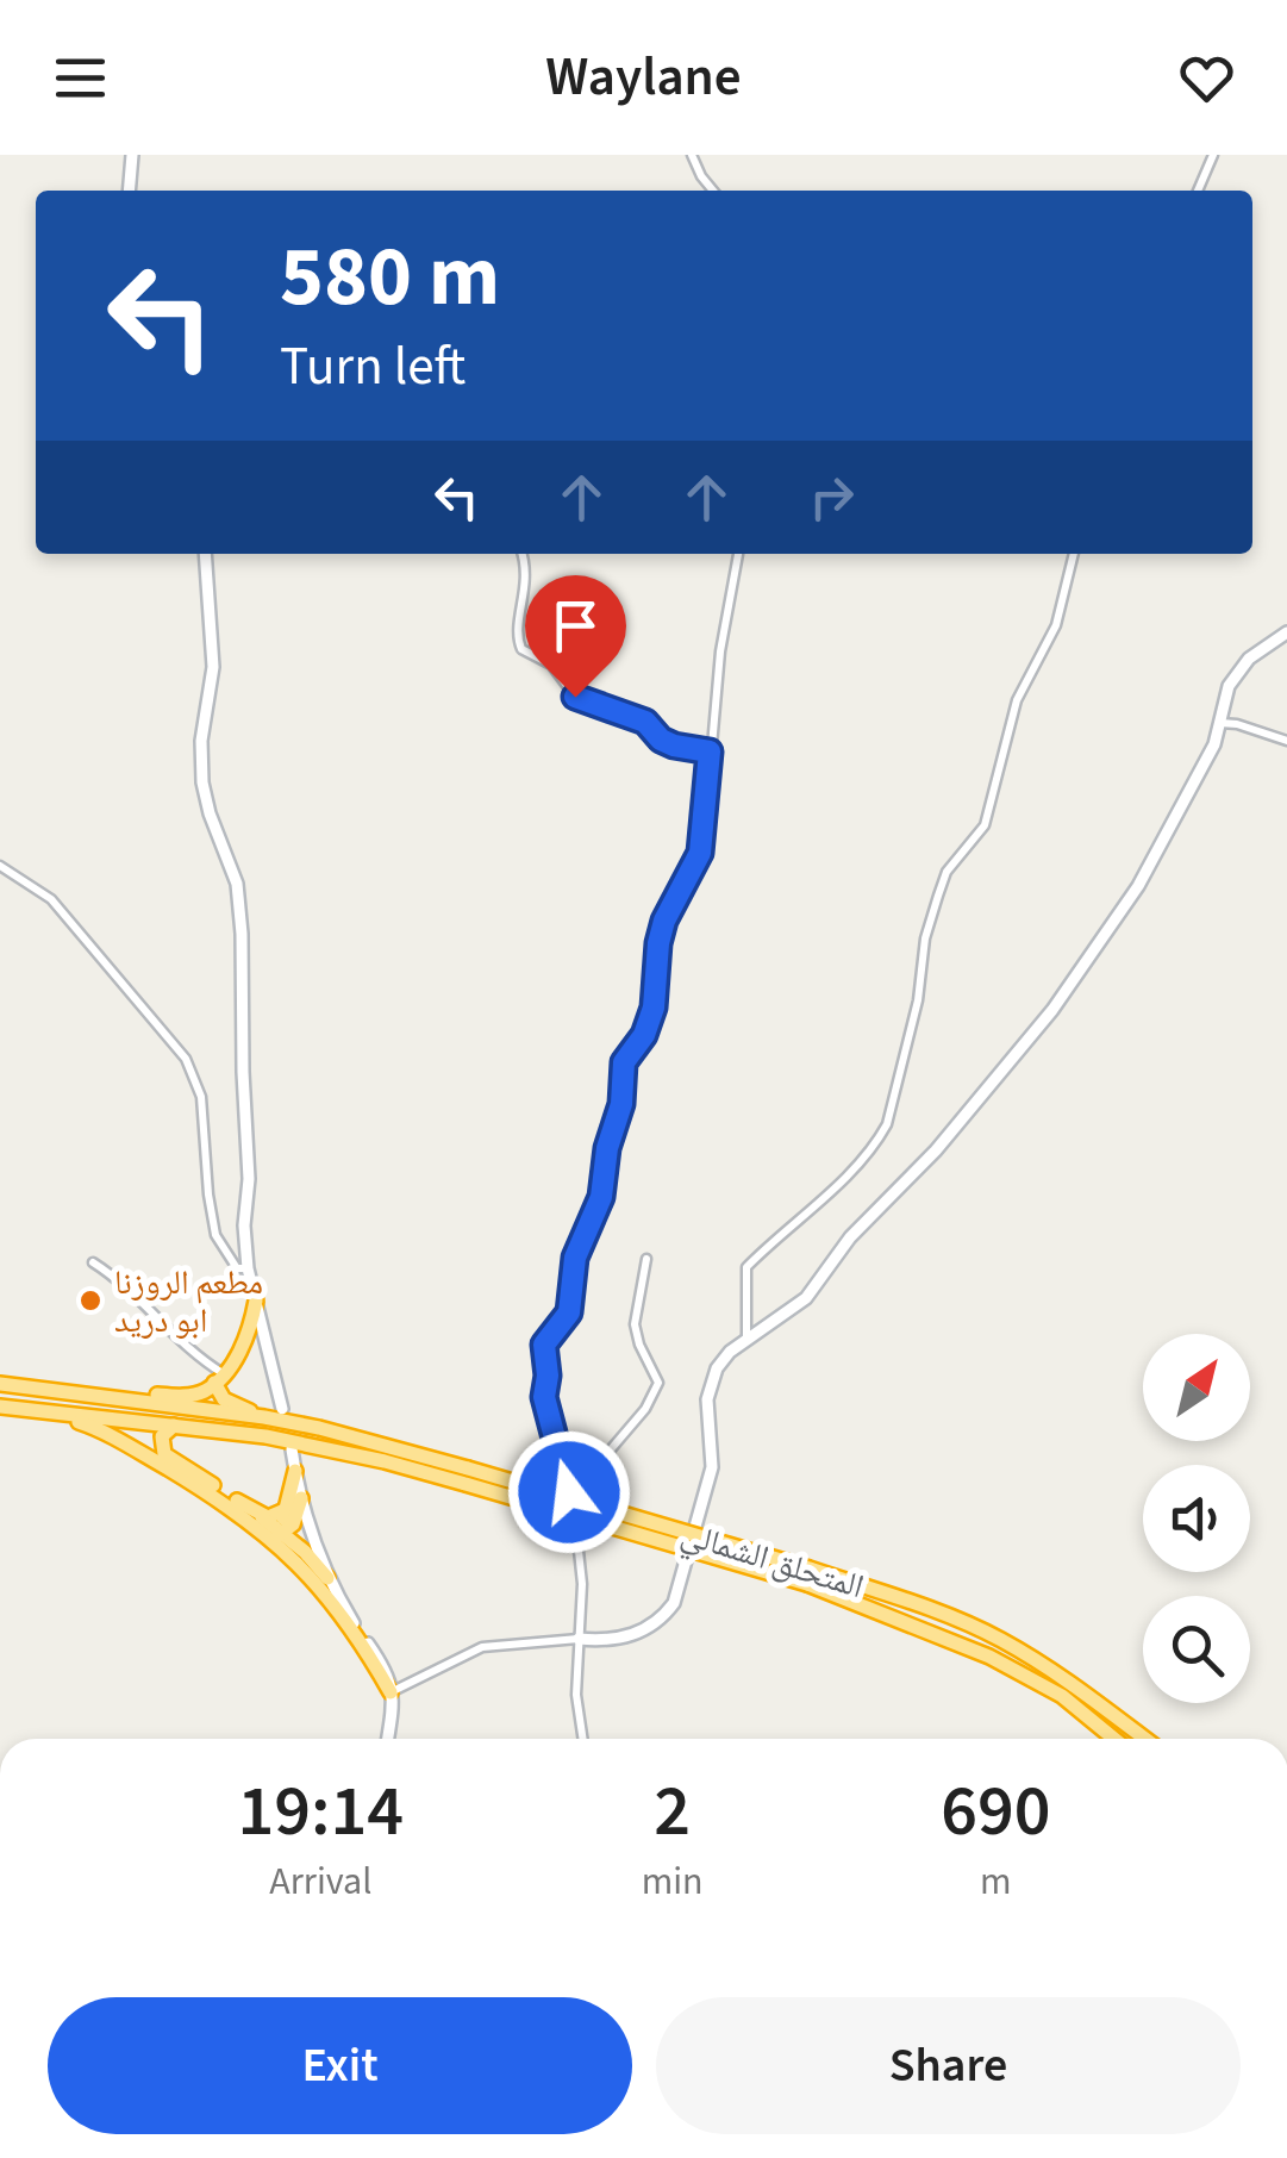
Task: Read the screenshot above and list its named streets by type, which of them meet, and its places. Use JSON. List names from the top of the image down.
{
  "streets": {
    "highway": ["المتحلق الشمالي"]
  },
  "places": ["مطعم الروزنا ابو دريد"],
  "north": "top right",
  "page": {
    "header": "Waylane",
    "turn": ["580 m", "Turn left"],
    "eta": [
      "19:14",
      "Arrival",
      "2",
      "min",
      "690",
      "m"
    ],
    "buttons": ["Exit", "Share"]
  }
}
